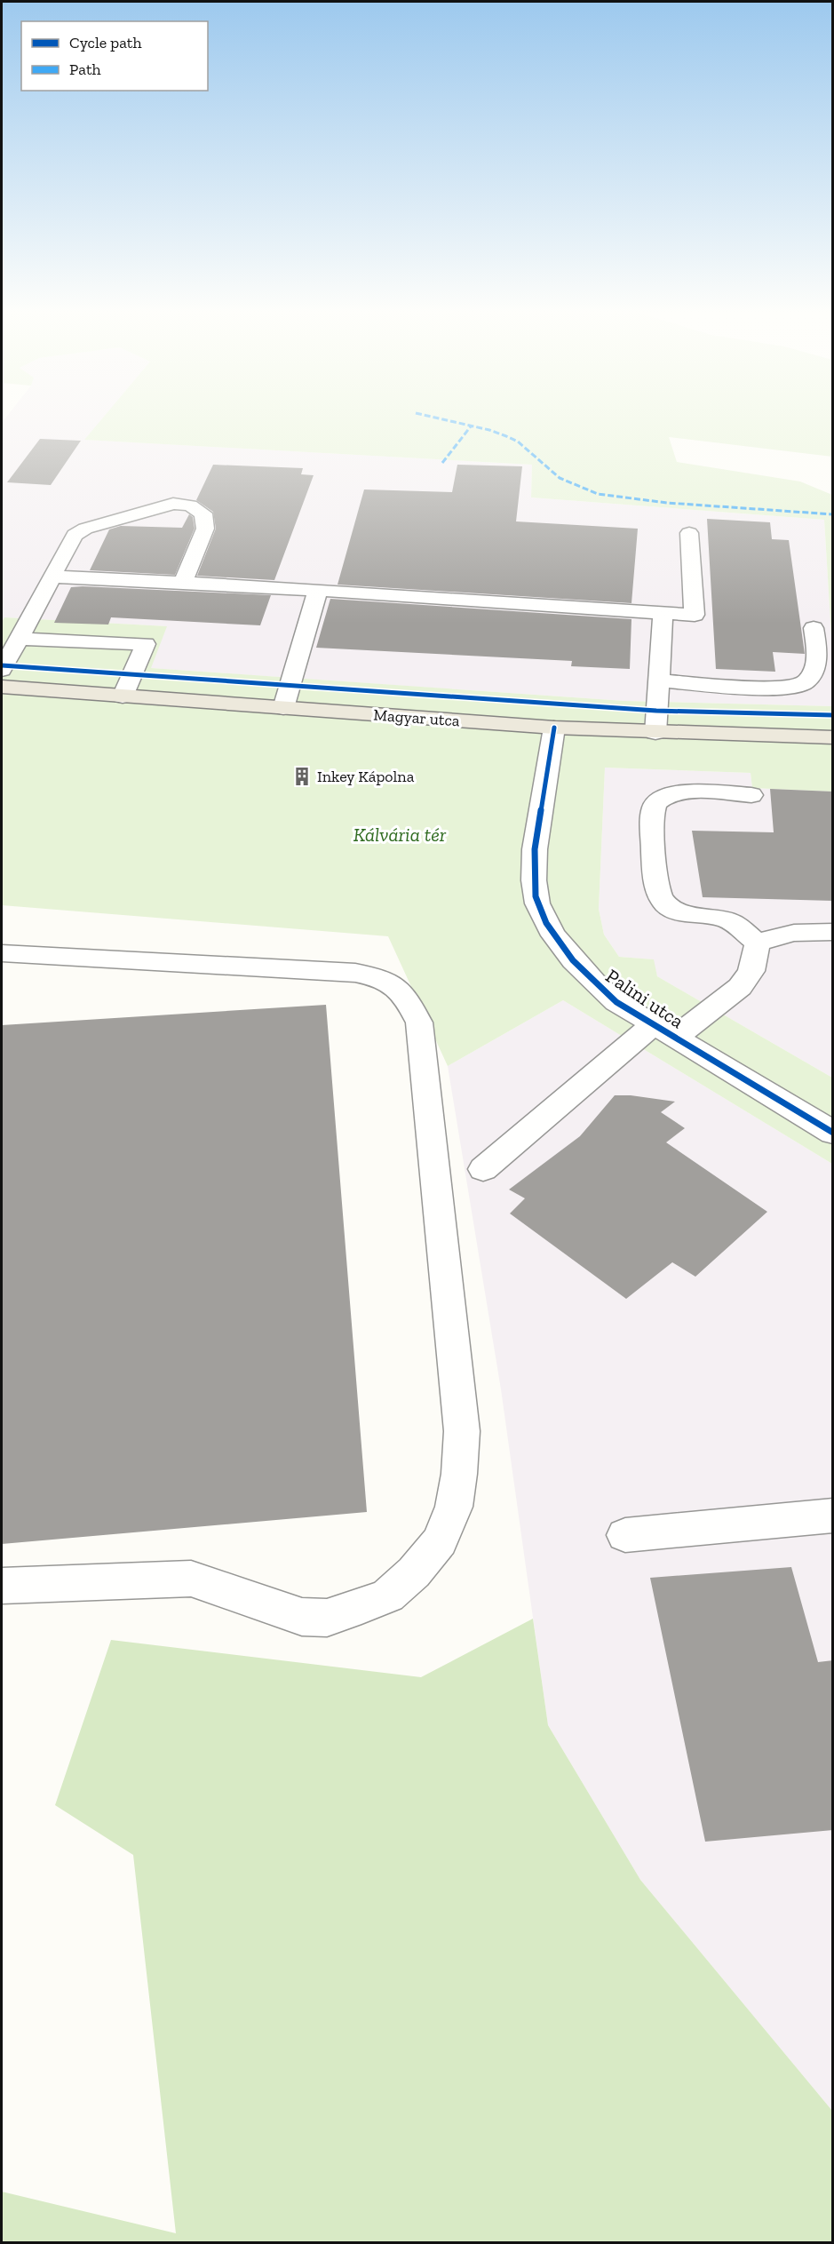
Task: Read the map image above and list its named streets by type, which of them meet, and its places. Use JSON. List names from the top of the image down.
{
  "streets": {
    "main road": ["Magyar utca"],
    "street": ["Palini utca"]
  },
  "crossings": [
    ["Magyar utca", "Palini utca"]
  ],
  "parks": ["Kálvária tér"],
  "places": {
    "building": ["Inkey Kápolna"]
  },
  "legend": ["Cycle path", "Path"]
}
